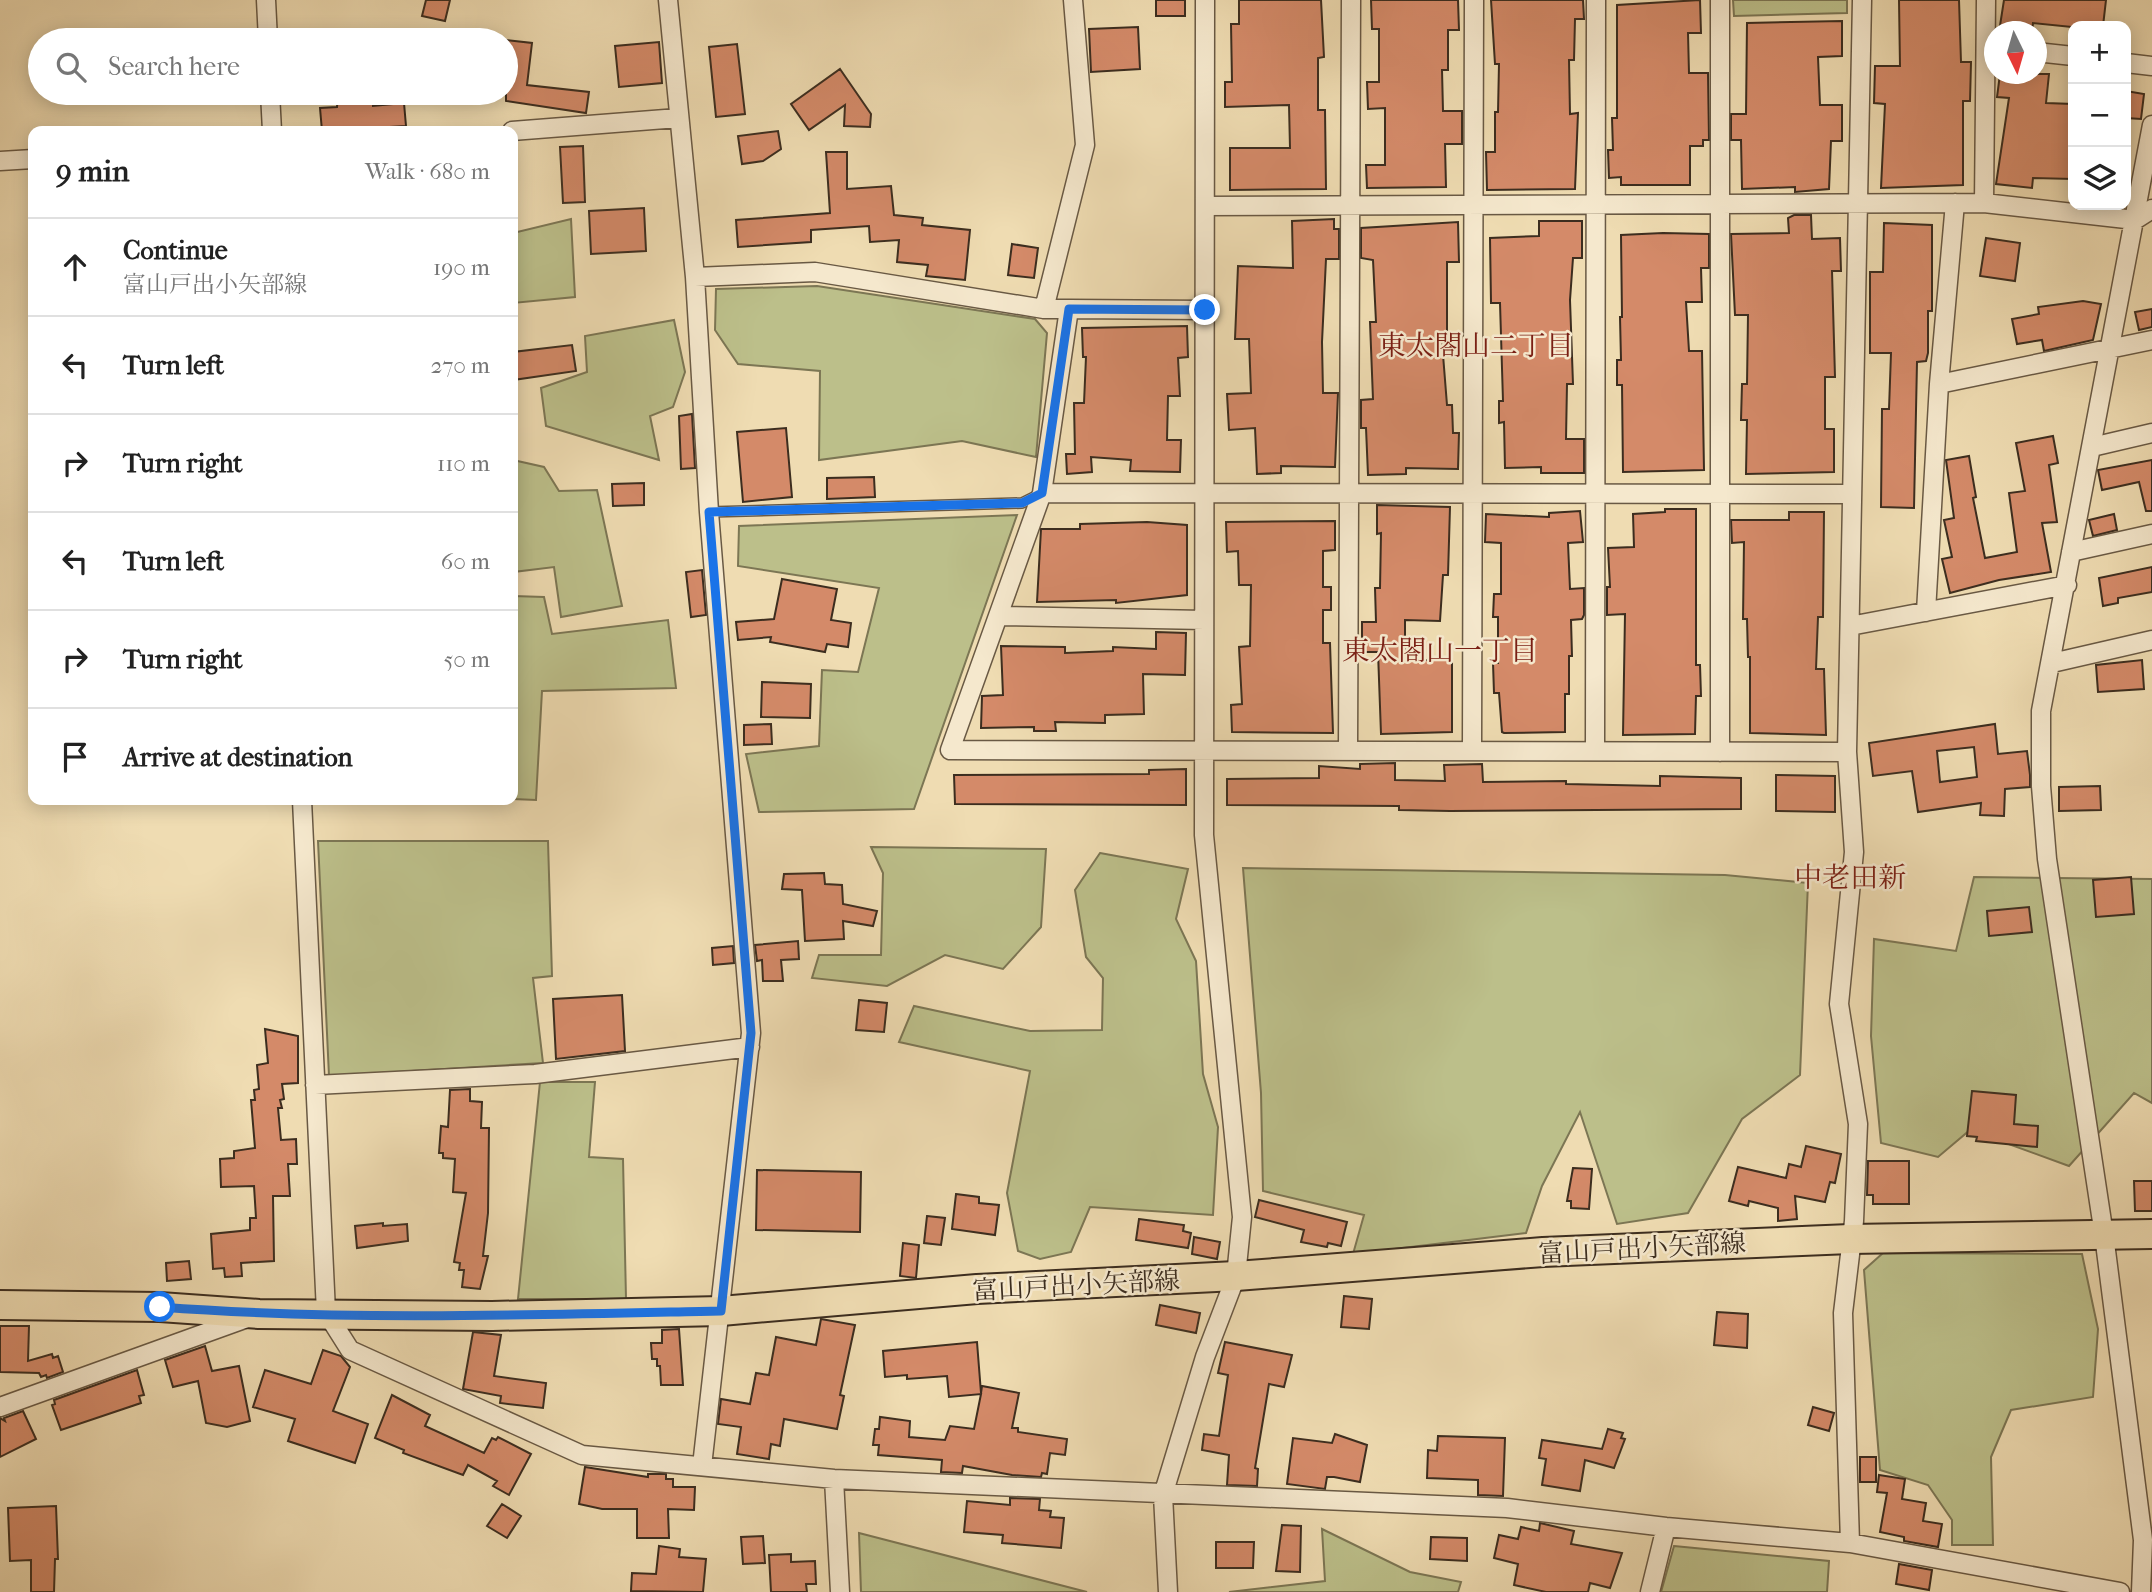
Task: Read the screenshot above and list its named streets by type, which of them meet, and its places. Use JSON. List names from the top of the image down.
{
  "streets": {
    "main road": ["富山戸出小矢部線"]
  },
  "districts": ["東太閤山二丁目", "東太閤山一丁目", "中老田新"],
  "north": "bottom",
  "page": {
    "map_buttons": ["+", "−"],
    "search": "Search here",
    "heading": ["9 min", "Walk · 680 m"],
    "list": [
      ["Continue", "富山戸出小矢部線", "190 m"],
      ["Turn left", "270 m"],
      ["Turn right", "110 m"],
      ["Turn left", "60 m"],
      ["Turn right", "50 m"],
      "Arrive at destination"
    ]
  }
}
